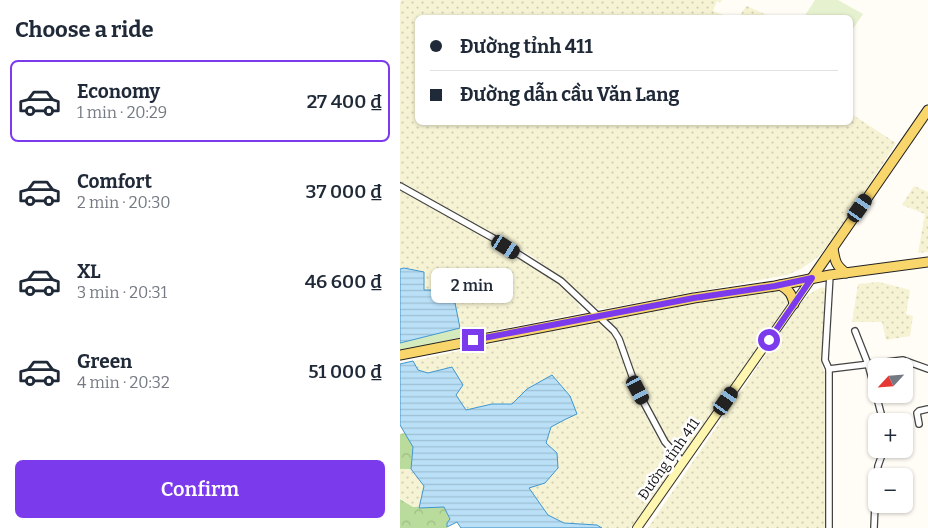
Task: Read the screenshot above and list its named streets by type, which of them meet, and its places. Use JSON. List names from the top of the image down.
{
  "streets": {
    "main road": ["Đường tỉnh 411"]
  },
  "north": "bottom left",
  "page": {
    "heading": "Choose a ride",
    "banner": ["Đường tỉnh 411", "Đường dẫn cầu Văn Lang"],
    "list": [
      {
        "name": "Economy",
        "note": "1 min · 20:29",
        "value": "27 400 ₫"
      },
      {
        "name": "Comfort",
        "note": "2 min · 20:30",
        "value": "37 000 ₫"
      },
      {
        "name": "XL",
        "note": "3 min · 20:31",
        "value": "46 600 ₫"
      },
      {
        "name": "Green",
        "note": "4 min · 20:32",
        "value": "51 000 ₫"
      }
    ],
    "bubble": "2 min",
    "map_buttons": ["+", "−"],
    "buttons": "Confirm"
  }
}
